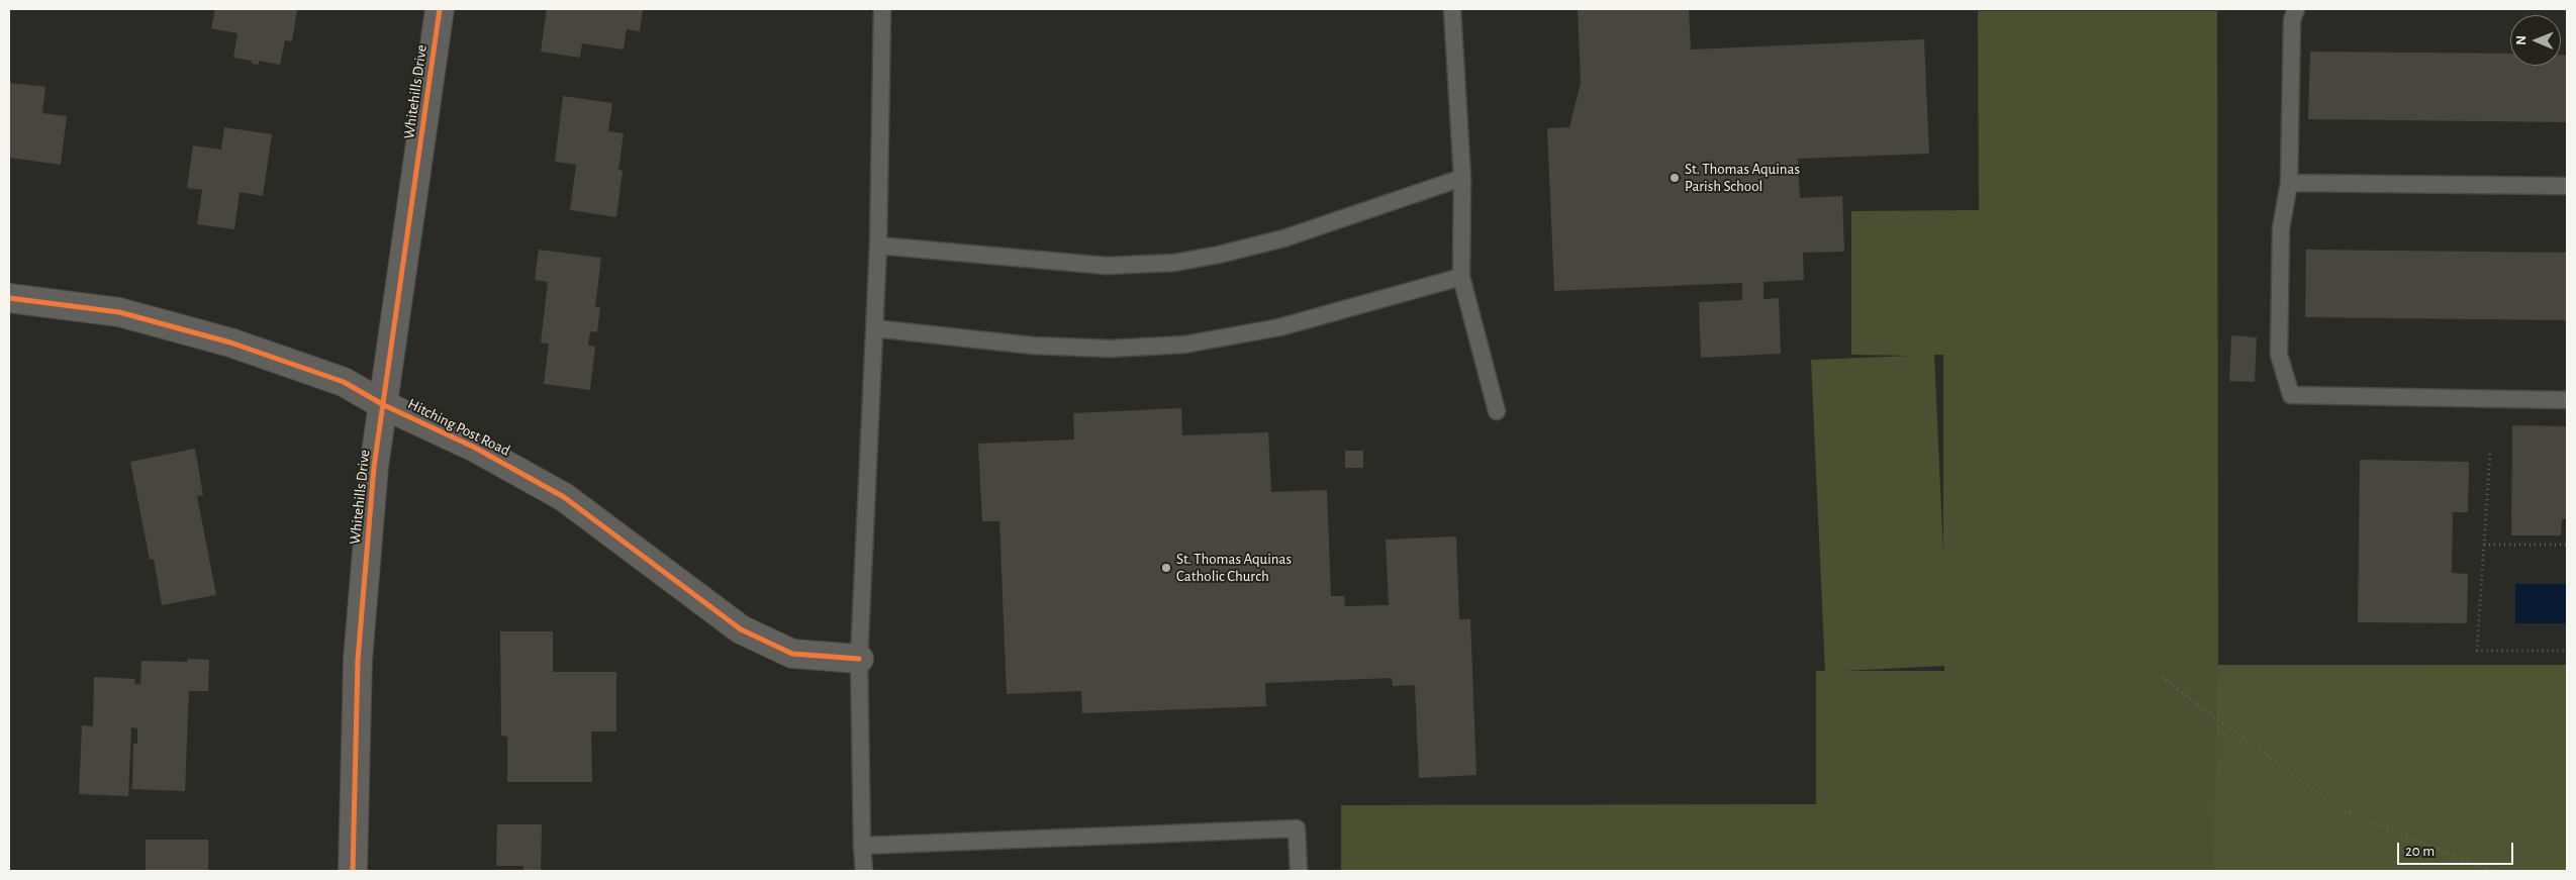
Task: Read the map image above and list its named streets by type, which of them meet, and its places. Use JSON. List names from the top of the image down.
{
  "streets": {
    "street": ["Whitehills Drive", "Hitching Post Road"]
  },
  "crossings": [
    ["Whitehills Drive", "Hitching Post Road"]
  ],
  "places": ["St. Thomas Aquinas Parish School", "St. Thomas Aquinas Catholic Church"],
  "scale_bar": "20 m",
  "north": "left"
}
